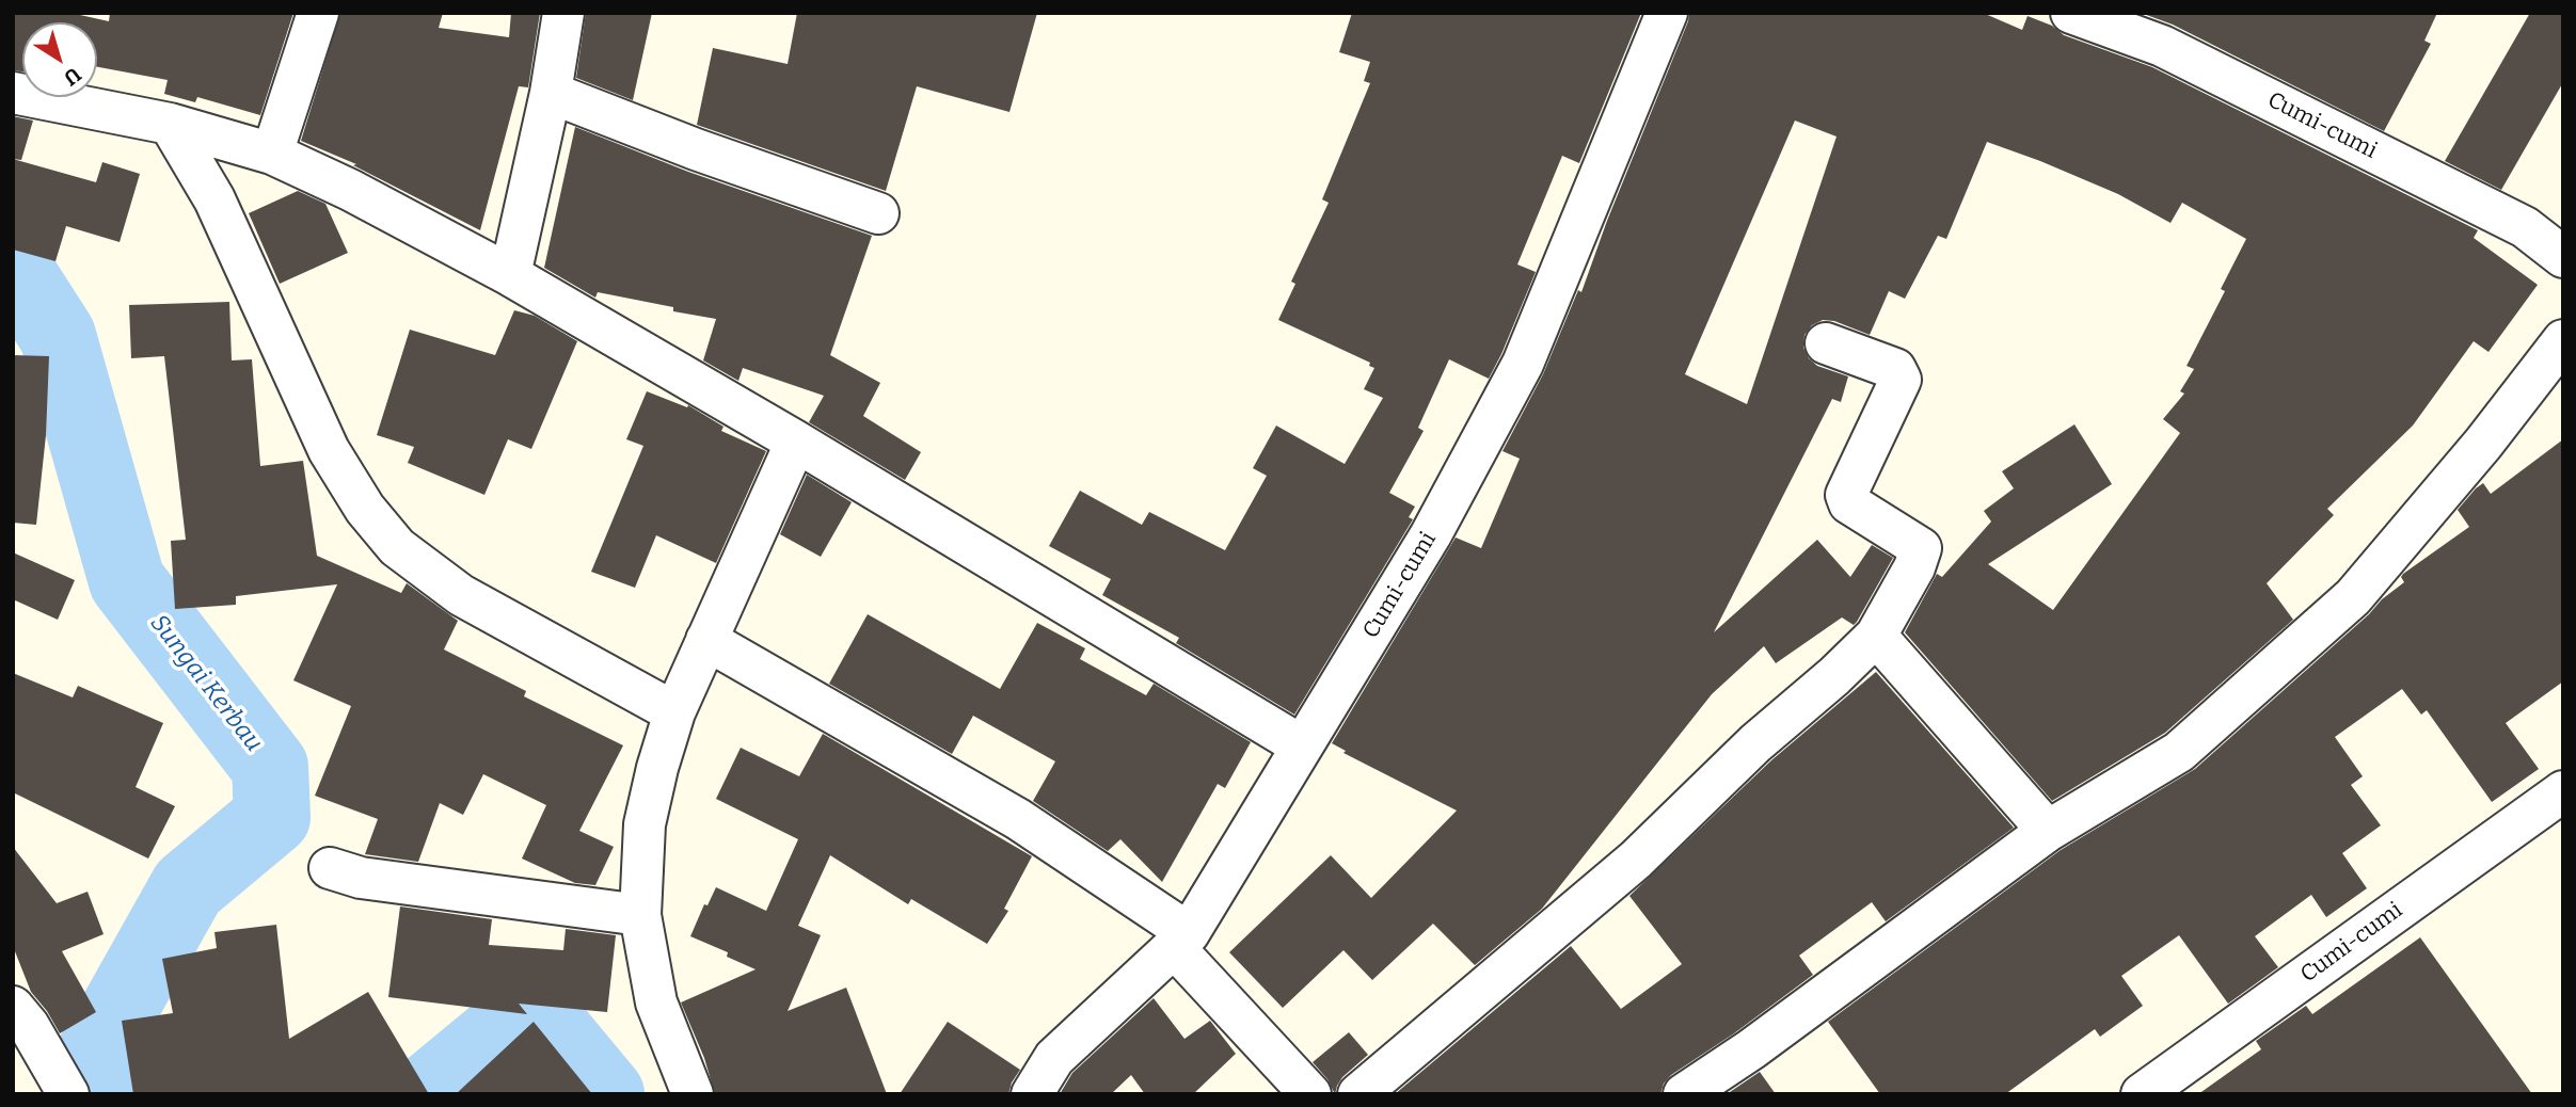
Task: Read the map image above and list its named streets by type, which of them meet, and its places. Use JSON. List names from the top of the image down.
{
  "streets": {
    "street": ["Cumi-cumi"]
  },
  "water": ["Sungai Kerbau"],
  "north": "bottom right"
}
